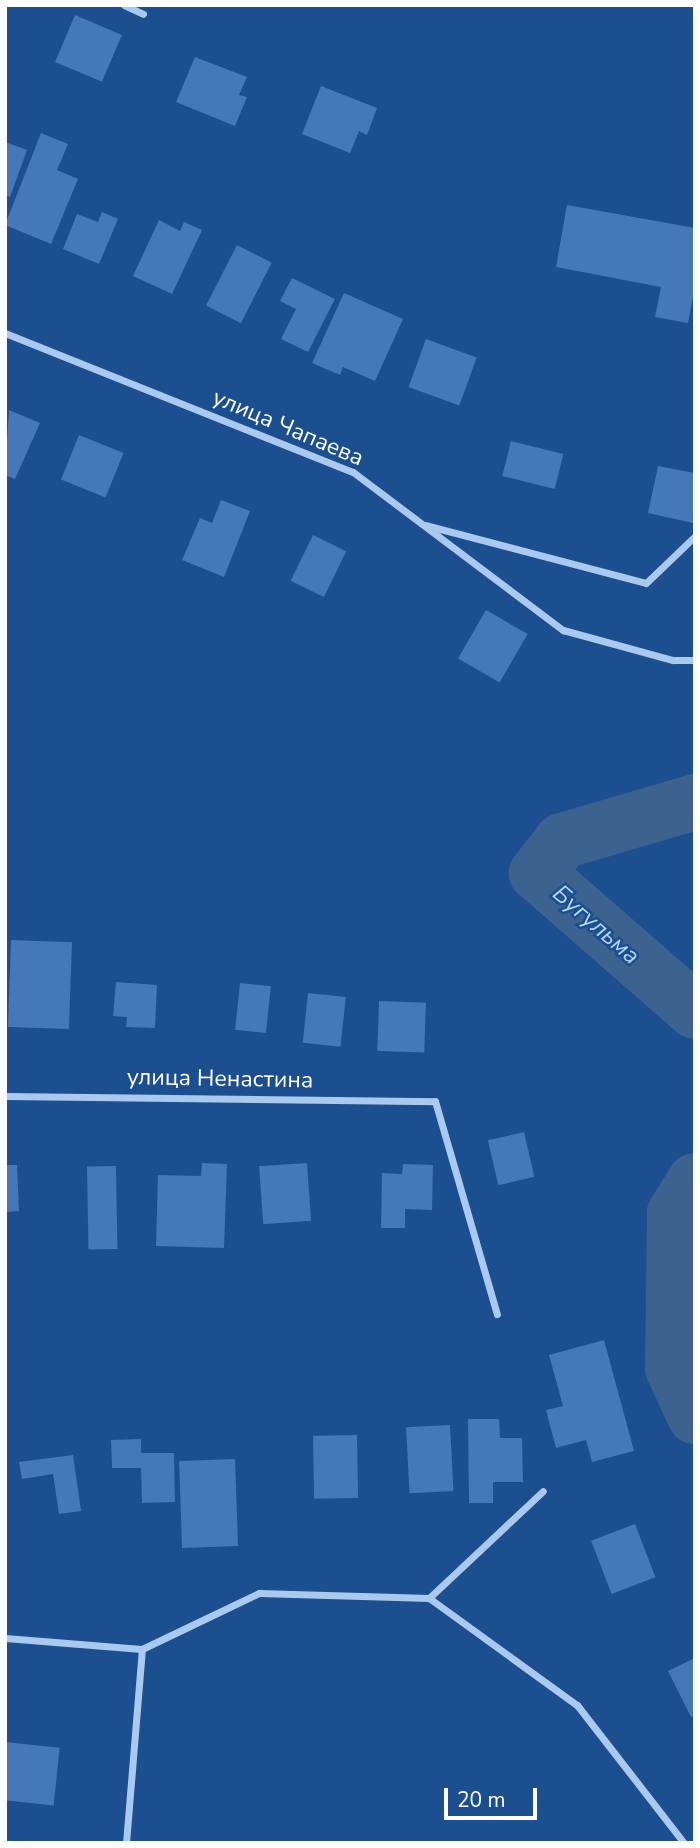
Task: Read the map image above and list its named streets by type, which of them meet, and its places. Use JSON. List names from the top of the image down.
{
  "streets": {
    "street": ["улица Чапаева", "улица Ненастина"]
  },
  "water": ["Бугульма"],
  "scale_bar": "20 m"
}
